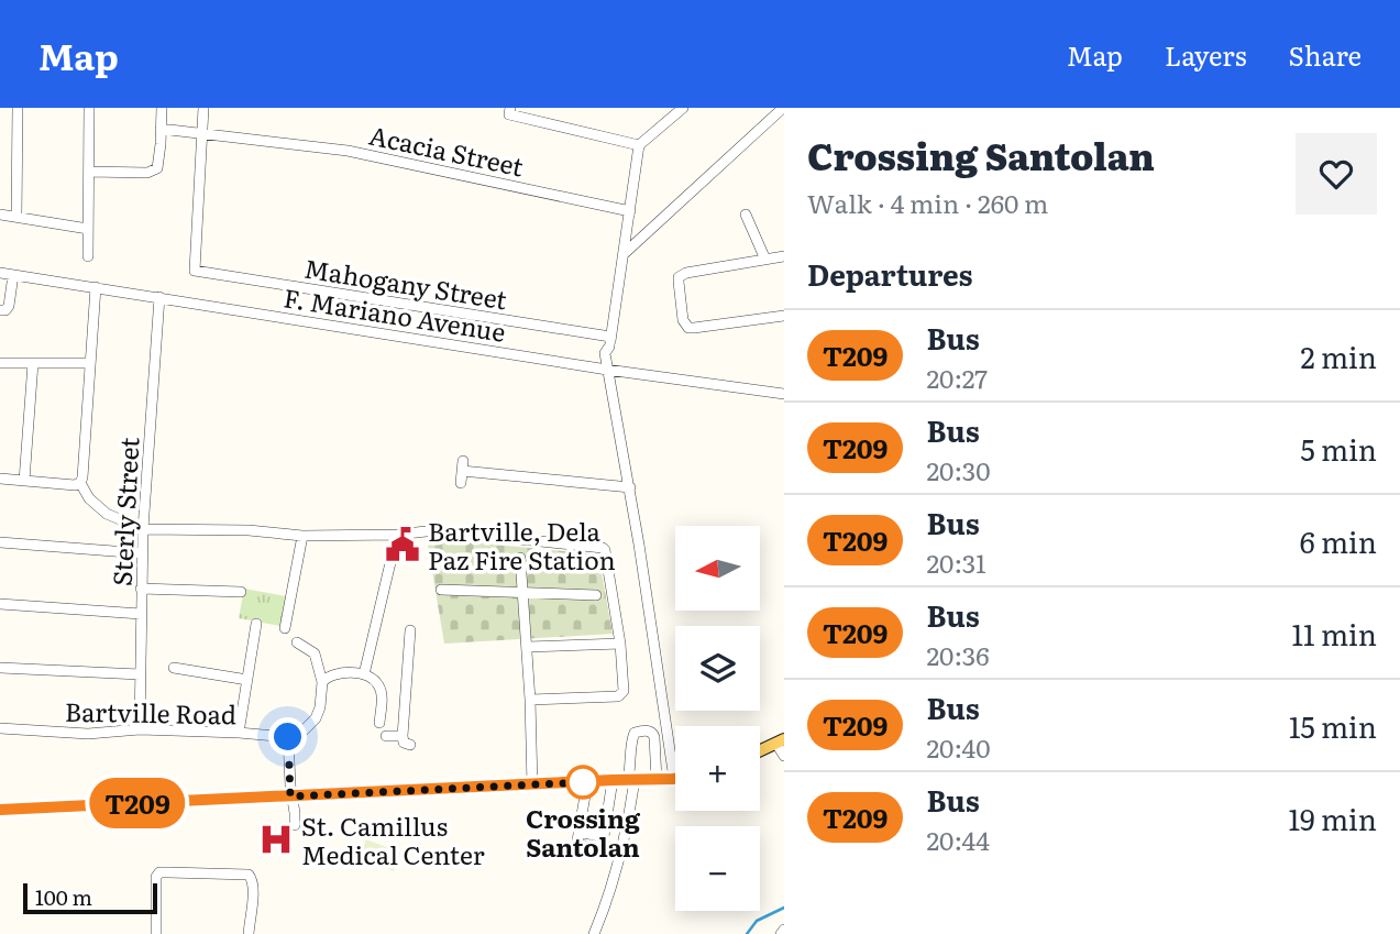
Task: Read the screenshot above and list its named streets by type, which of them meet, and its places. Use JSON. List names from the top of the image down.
{
  "streets": {
    "street": [
      "Acacia Street",
      "Mahogany Street",
      "F. Mariano Avenue",
      "Sterly Street",
      "Bartville Road"
    ]
  },
  "crossings": [
    ["Acacia Street", "Mahogany Street"],
    ["F. Mariano Avenue", "Sterly Street"],
    ["Sterly Street", "Bartville Road"]
  ],
  "places": {
    "public building": ["Bartville, Dela Paz Fire Station"],
    "other": ["Crossing Santolan"],
    "hospital": ["St. Camillus Medical Center"]
  },
  "lines": ["bus line T209"],
  "scale_bar": "100 m",
  "north": "left",
  "page": {
    "header": "Map",
    "nav": ["Map", "Layers", "Share"],
    "on_map": "T209",
    "heading": [
      ["Crossing Santolan", "Walk · 4 min · 260 m"],
      "Departures"
    ],
    "list": [
      {
        "mark": "T209",
        "name": "Bus",
        "note": "20:27",
        "value": "2 min"
      },
      {
        "mark": "T209",
        "name": "Bus",
        "note": "20:30",
        "value": "5 min"
      },
      {
        "mark": "T209",
        "name": "Bus",
        "note": "20:31",
        "value": "6 min"
      },
      {
        "mark": "T209",
        "name": "Bus",
        "note": "20:36",
        "value": "11 min"
      },
      {
        "mark": "T209",
        "name": "Bus",
        "note": "20:40",
        "value": "15 min"
      },
      {
        "mark": "T209",
        "name": "Bus",
        "note": "20:44",
        "value": "19 min"
      }
    ],
    "map_buttons": ["+", "−"],
    "scale": "100 m"
  }
}
